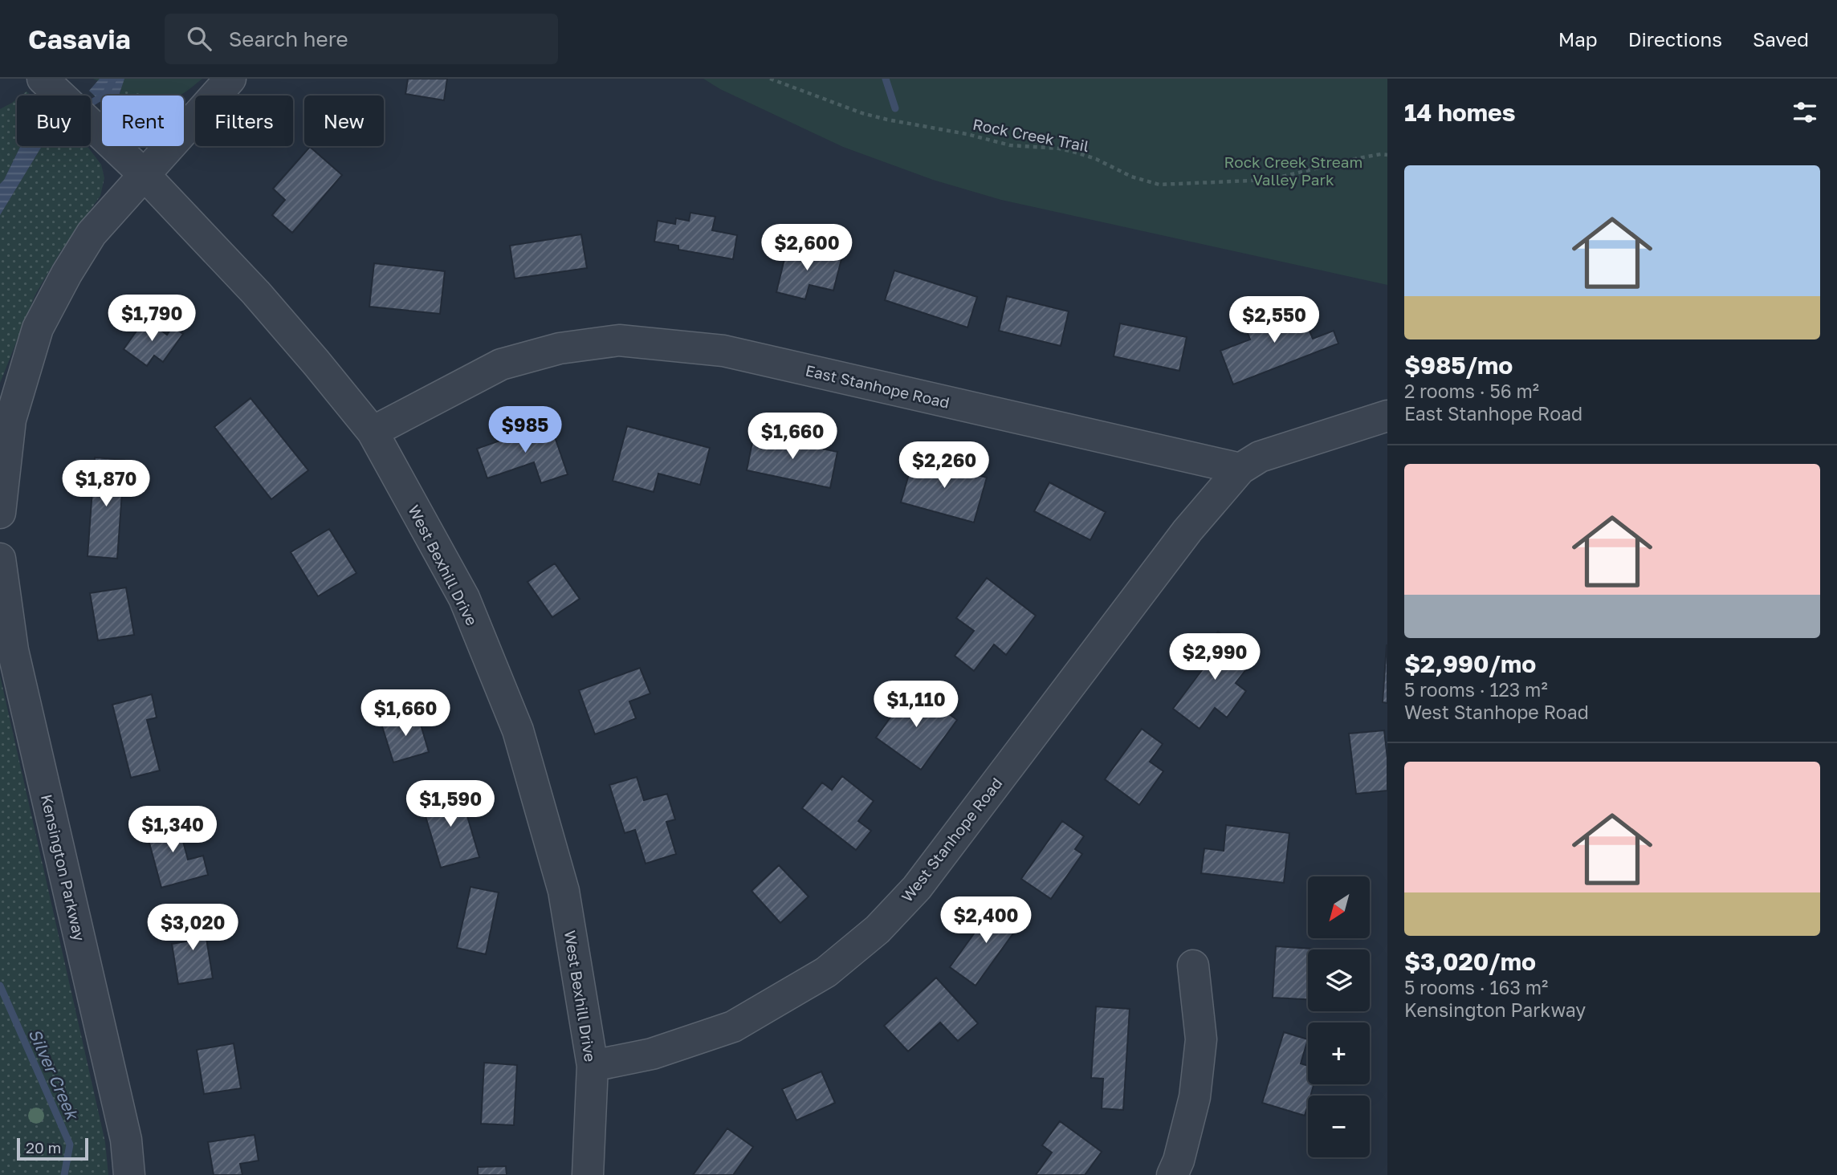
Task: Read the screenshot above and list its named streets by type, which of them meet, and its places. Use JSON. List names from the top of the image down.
{
  "streets": {
    "street": [
      "East Stanhope Road",
      "West Bexhill Drive",
      "West Stanhope Road",
      "Kensington Parkway"
    ],
    "path": ["Rock Creek Trail"]
  },
  "crossings": [
    ["East Stanhope Road", "West Bexhill Drive"],
    ["East Stanhope Road", "West Stanhope Road"],
    ["West Bexhill Drive", "West Stanhope Road"]
  ],
  "water": ["Silver Creek"],
  "parks": ["Rock Creek Stream Valley Park"],
  "scale_bar": "20 m",
  "north": "bottom left",
  "page": {
    "header": "Casavia",
    "search": "Search here",
    "nav": ["Map", "Directions", "Saved"],
    "heading": "14 homes",
    "chip": [
      "Buy",
      "Rent",
      "Filters",
      "New"
    ],
    "list": [
      {
        "name": "$985/mo",
        "note": "2 rooms · 56 m² · East Stanhope Road"
      },
      {
        "name": "$2,990/mo",
        "note": "5 rooms · 123 m² · West Stanhope Road"
      },
      {
        "name": "$3,020/mo",
        "note": "5 rooms · 163 m² · Kensington Parkway"
      }
    ],
    "price": [
      "$2,600",
      "$1,790",
      "$2,550",
      "$985",
      "$1,660",
      "$2,260",
      "$1,870",
      "$2,990",
      "$1,110",
      "$1,660",
      "$1,590",
      "$1,340",
      "$2,400",
      "$3,020"
    ],
    "map_buttons": ["+", "−"],
    "scale": "20 m"
  }
}
